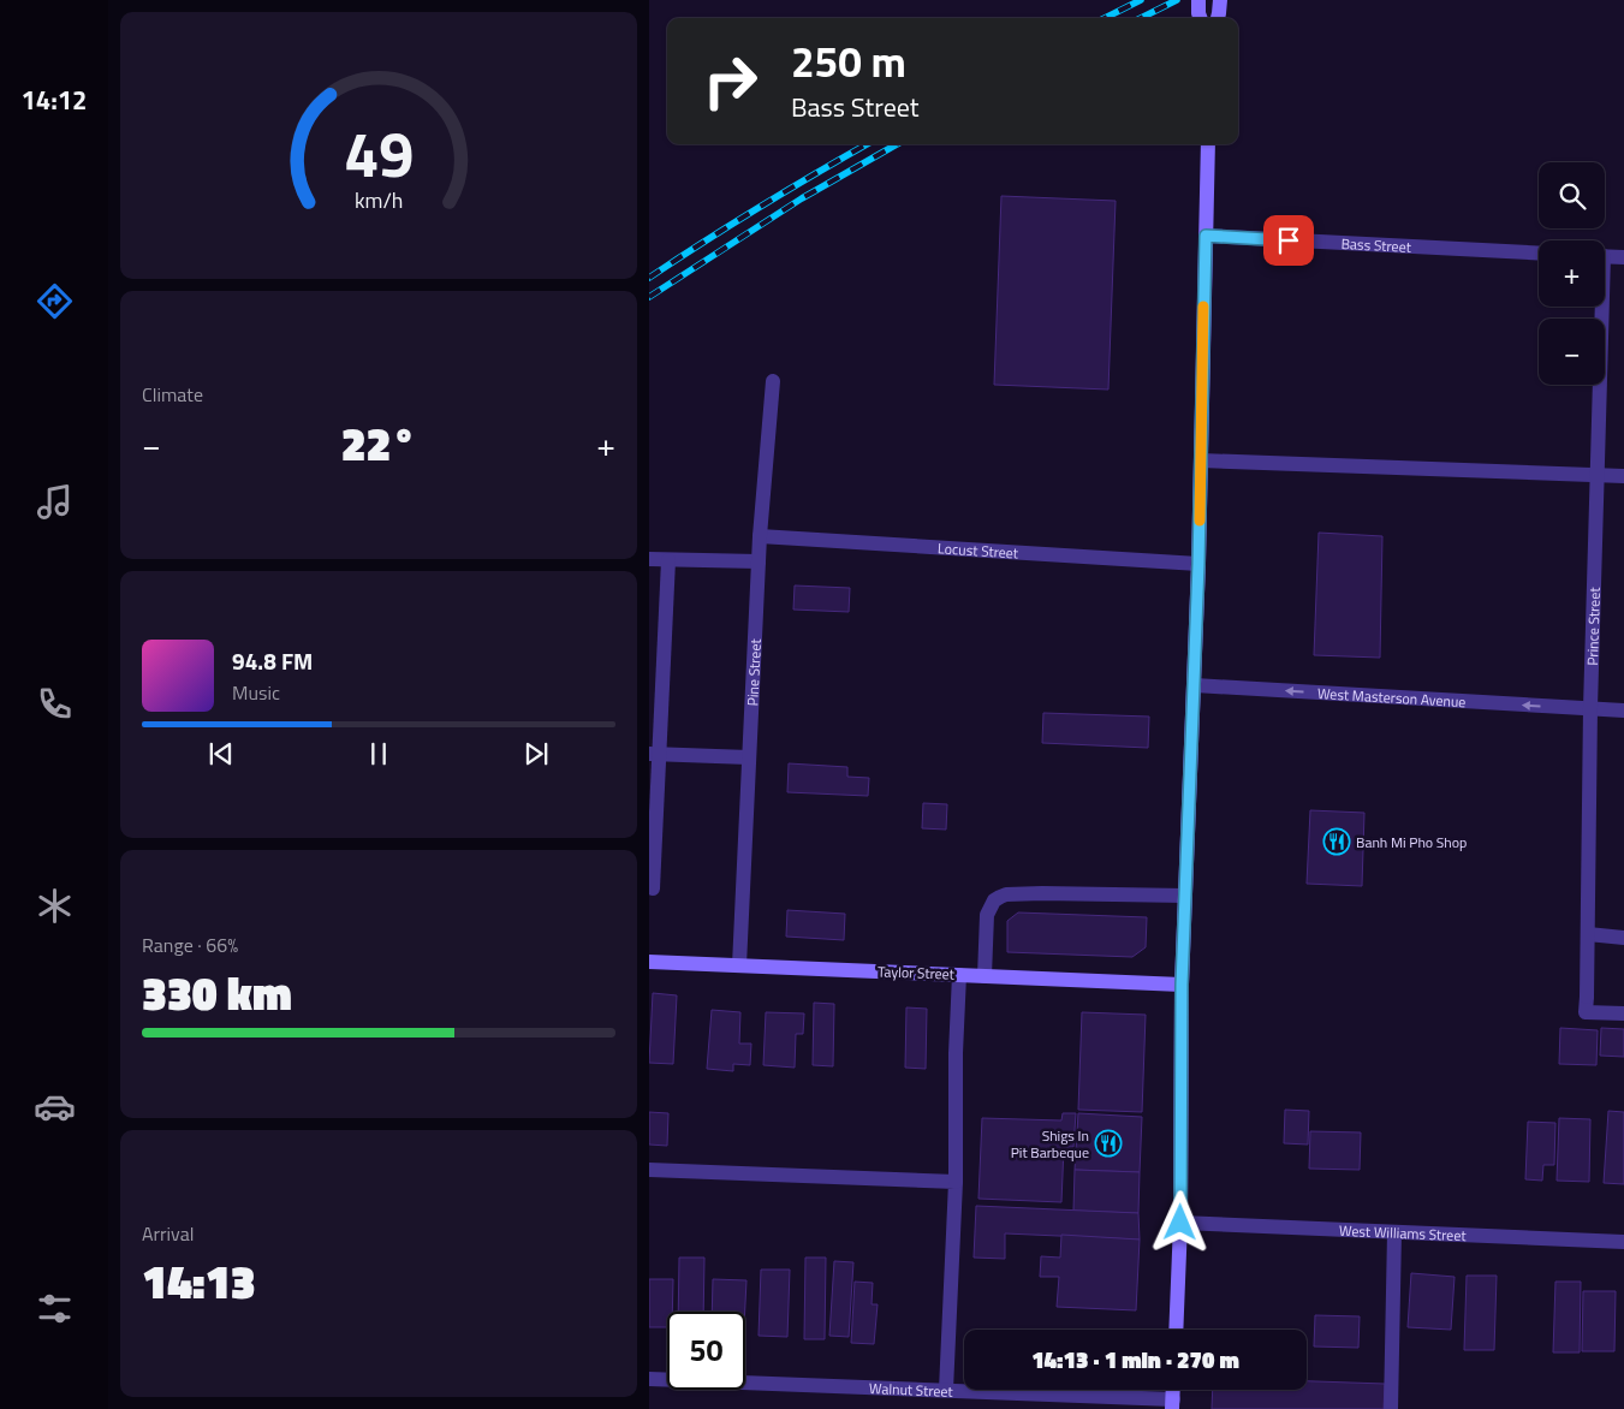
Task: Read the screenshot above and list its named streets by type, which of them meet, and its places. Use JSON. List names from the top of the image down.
{
  "streets": {
    "main road": ["Taylor Street"],
    "street": [
      "Bass Street",
      "Locust Street",
      "Prince Street",
      "Pine Street",
      "West Masterson Avenue",
      "West Williams Street",
      "Walnut Street"
    ]
  },
  "crossings": [
    ["Locust Street", "Pine Street"],
    ["Prince Street", "West Masterson Avenue"],
    ["Pine Street", "Taylor Street"]
  ],
  "one_way": ["West Masterson Avenue"],
  "places": {
    "restaurant": ["Banh Mi Pho Shop", "Shigs In Pit Barbeque"]
  },
  "page": {
    "tabs": "14:12",
    "turn": ["250 m", "Bass Street"],
    "map_buttons": ["+", "−"],
    "tile": [
      "Climate",
      ["Range · 66%", "330 km"],
      ["Arrival", "14:13"]
    ],
    "heat": ["−", "22°", "+"],
    "song": ["94.8 FM", "Music"],
    "limit": "50",
    "trip": "14:13 · 1 min · 270 m",
    "gauge": ["49", "km/h"]
  }
}
